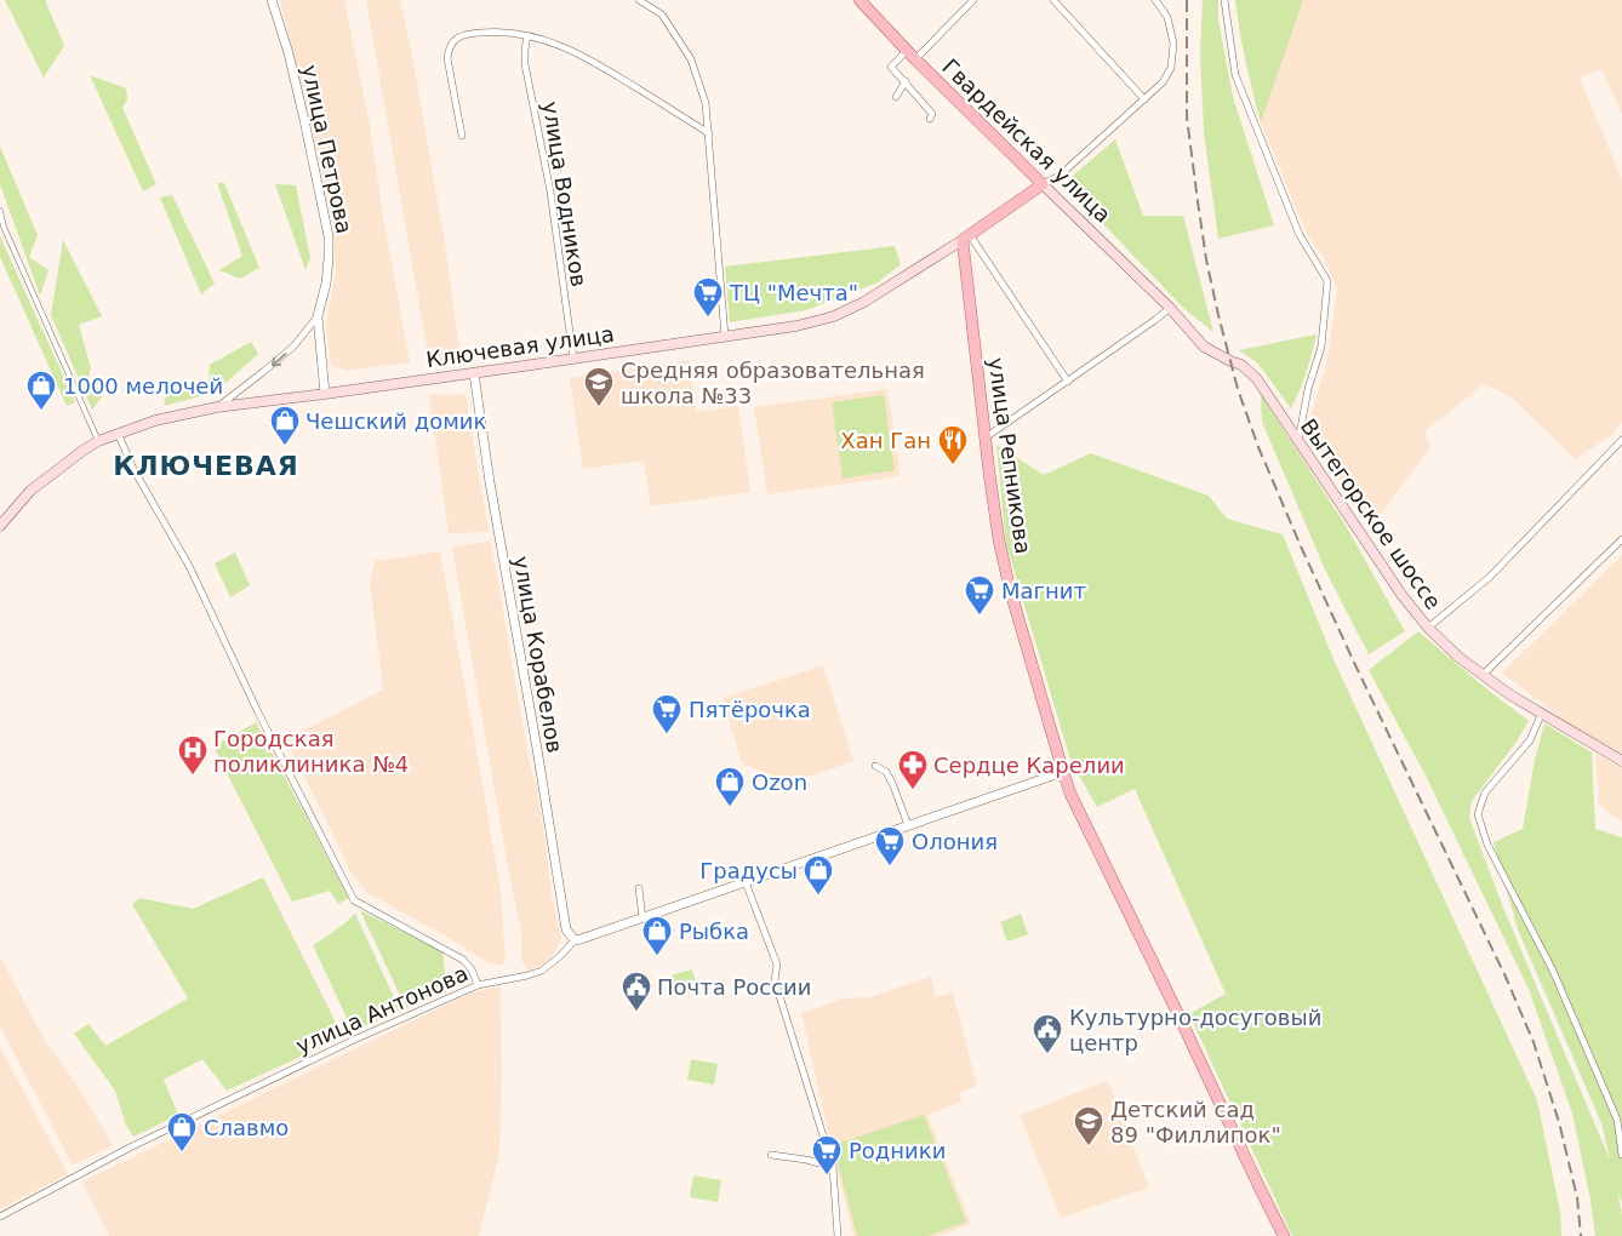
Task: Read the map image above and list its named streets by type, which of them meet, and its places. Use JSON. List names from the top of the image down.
{
  "streets": {
    "main road": [
      "Гвардейская улица",
      "Ключевая улица",
      "улица Репникова",
      "Вытегорское шоссе"
    ],
    "street": [
      "улица Петрова",
      "улица Водников",
      "улица Корабелов",
      "улица Антонова"
    ]
  },
  "crossings": [
    ["Гвардейская улица", "Ключевая улица"],
    ["Гвардейская улица", "Вытегорское шоссе"],
    ["улица Петрова", "Ключевая улица"],
    ["улица Водников", "Ключевая улица"],
    ["Ключевая улица", "улица Репникова"],
    ["Ключевая улица", "улица Корабелов"],
    ["улица Репникова", "улица Антонова"],
    ["улица Корабелов", "улица Антонова"]
  ],
  "districts": ["КЛЮЧЕВАЯ"],
  "places": {
    "supermarket": [
      "ТЦ \"Мечта\"",
      "Магнит",
      "Пятёрочка",
      "Олония",
      "Родники"
    ],
    "school or university": ["Средняя образовательная школа №33", "Детский сад 89 \"Филлипок\""],
    "shop": [
      "1000 мелочей",
      "Чешский домик",
      "Ozon",
      "Градусы",
      "Рыбка",
      "Славмо"
    ],
    "restaurant": ["Хан Ган"],
    "hospital": ["Городская поликлиника №4"],
    "pharmacy": ["Сердце Карелии"],
    "public building": ["Почта России", "Культурно-досуговый центр"]
  }
}
